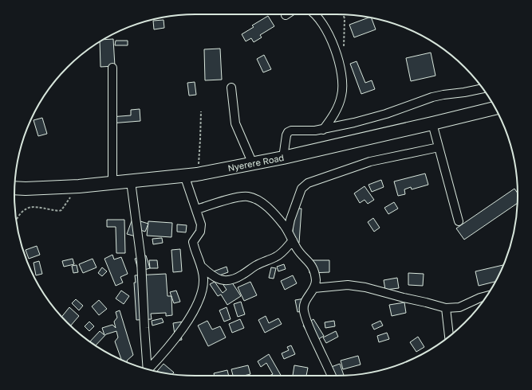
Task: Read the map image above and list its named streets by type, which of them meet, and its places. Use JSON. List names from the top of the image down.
{
  "streets": {
    "main road": ["Nyerere Road"]
  }
}
